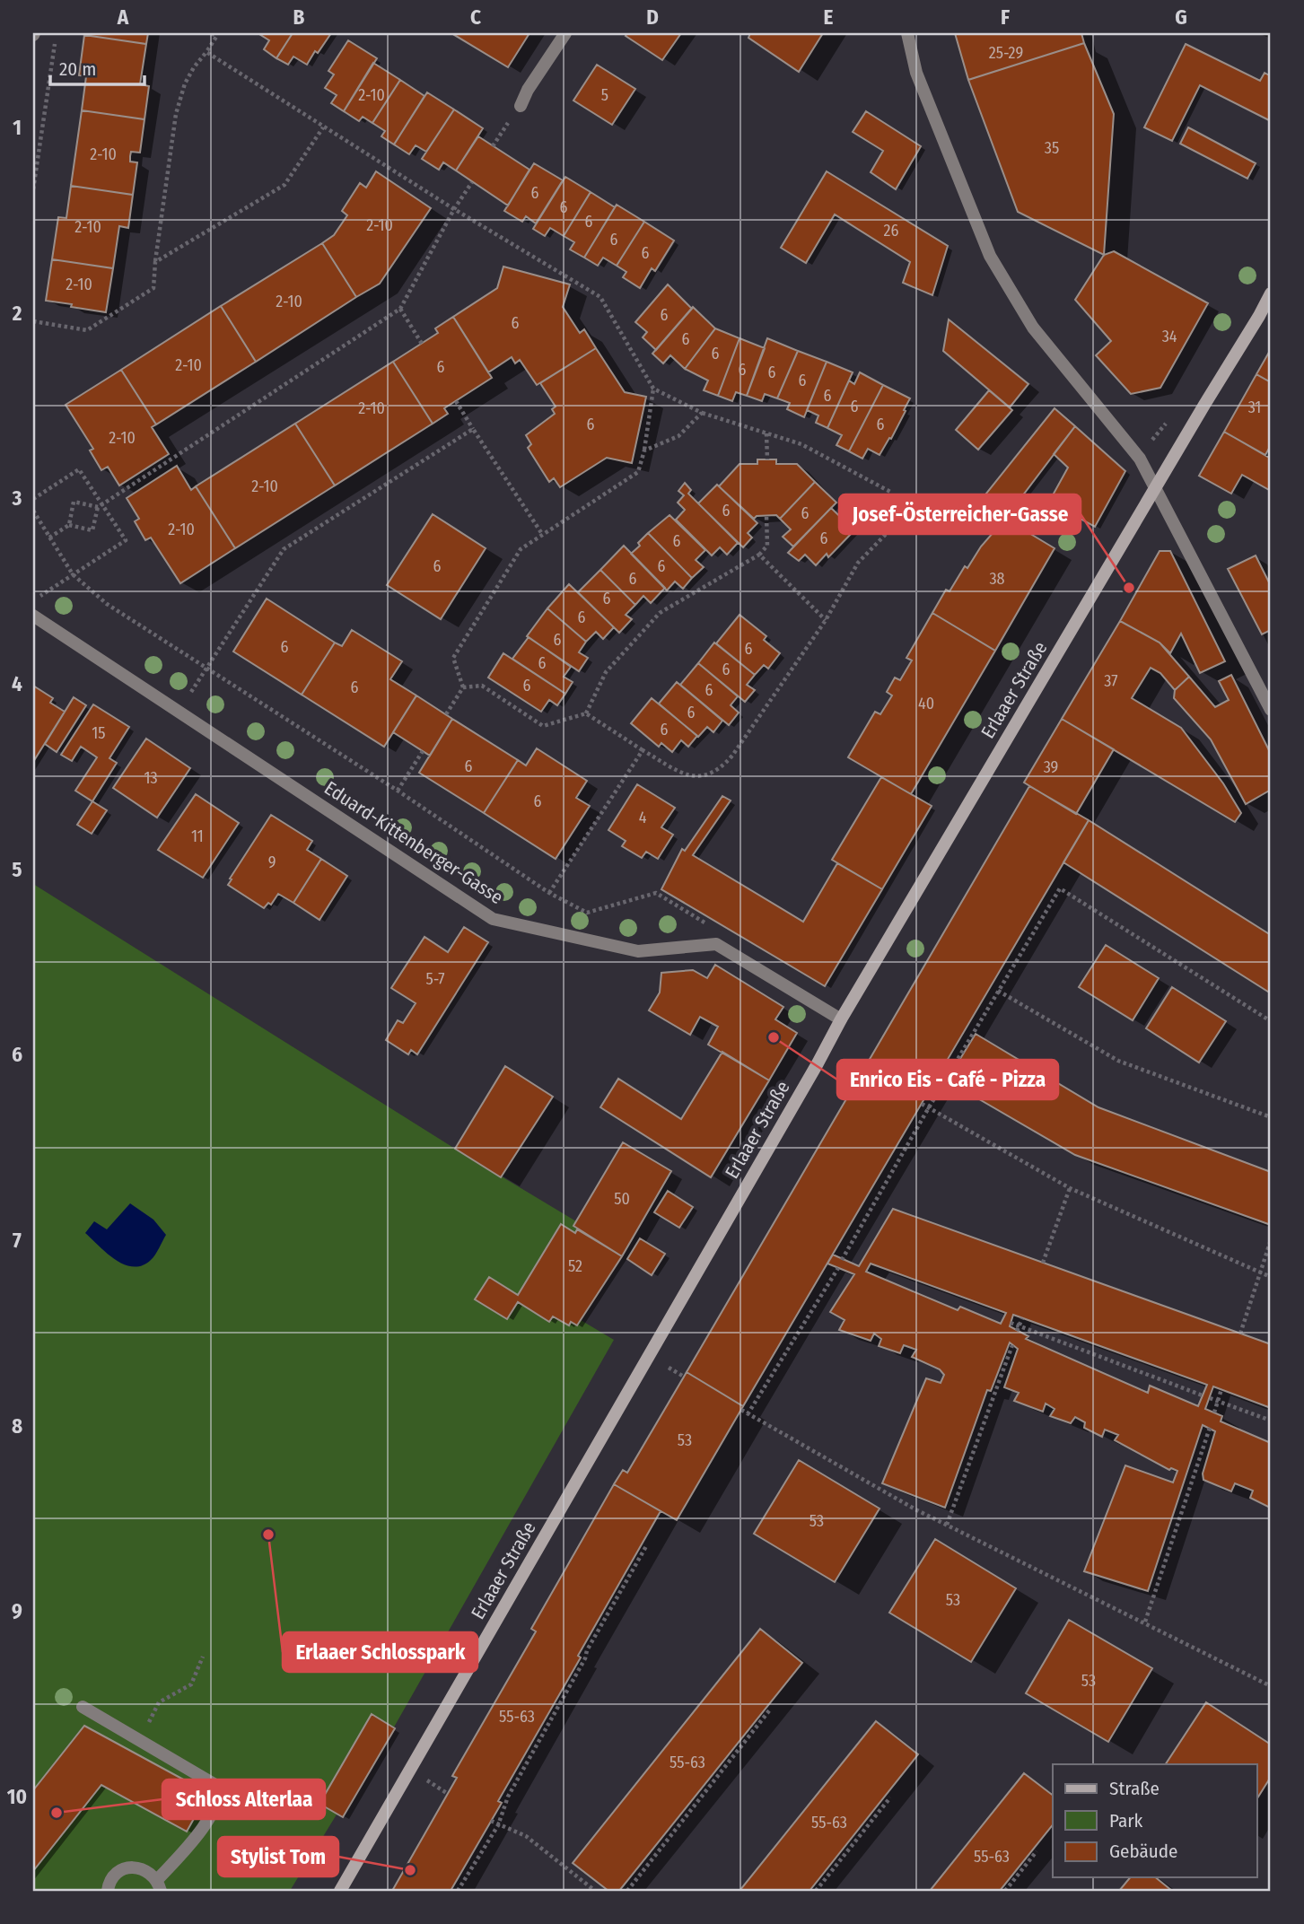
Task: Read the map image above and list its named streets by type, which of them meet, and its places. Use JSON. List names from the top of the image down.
{
  "streets": {
    "main road": ["Erlaaer Straße"],
    "street": ["Eduard-Kittenberger-Gasse"]
  },
  "places": [
    "Josef-Österreicher-Gasse",
    "Enrico Eis - Café - Pizza",
    "Erlaaer Schlosspark",
    "Schloss Alterlaa",
    "Stylist Tom"
  ],
  "house_numbers": [
    "25-29",
    "2-10",
    "5",
    "35",
    "2-10",
    "6",
    "6",
    "6",
    "2-10",
    "2-10",
    "26",
    "6",
    "6",
    "2-10",
    "2-10",
    "6",
    "6",
    "34",
    "6",
    "6",
    "2-10",
    "6",
    "6",
    "6",
    "6",
    "6",
    "6",
    "31",
    "2-10",
    "6",
    "6",
    "2-10",
    "2-10",
    "6",
    "6",
    "2-10",
    "6",
    "6",
    "6",
    "6",
    "6",
    "38",
    "6",
    "6",
    "6",
    "6",
    "6",
    "6",
    "6",
    "37",
    "6",
    "6",
    "6",
    "40",
    "6",
    "6",
    "15",
    "6",
    "39",
    "13",
    "6",
    "4",
    "11",
    "9",
    "5-7",
    "50",
    "52",
    "53",
    "53",
    "53",
    "53",
    "55-63",
    "55-63",
    "55-63",
    "55-63"
  ],
  "legend": ["Straße", "Park", "Gebäude"],
  "scale_bar": "20 m",
  "grid": {
    "columns": [
      "A",
      "B",
      "C",
      "D",
      "E",
      "F",
      "G"
    ],
    "rows": [
      "1",
      "2",
      "3",
      "4",
      "5",
      "6",
      "7",
      "8",
      "9",
      "10"
    ]
  }
}
